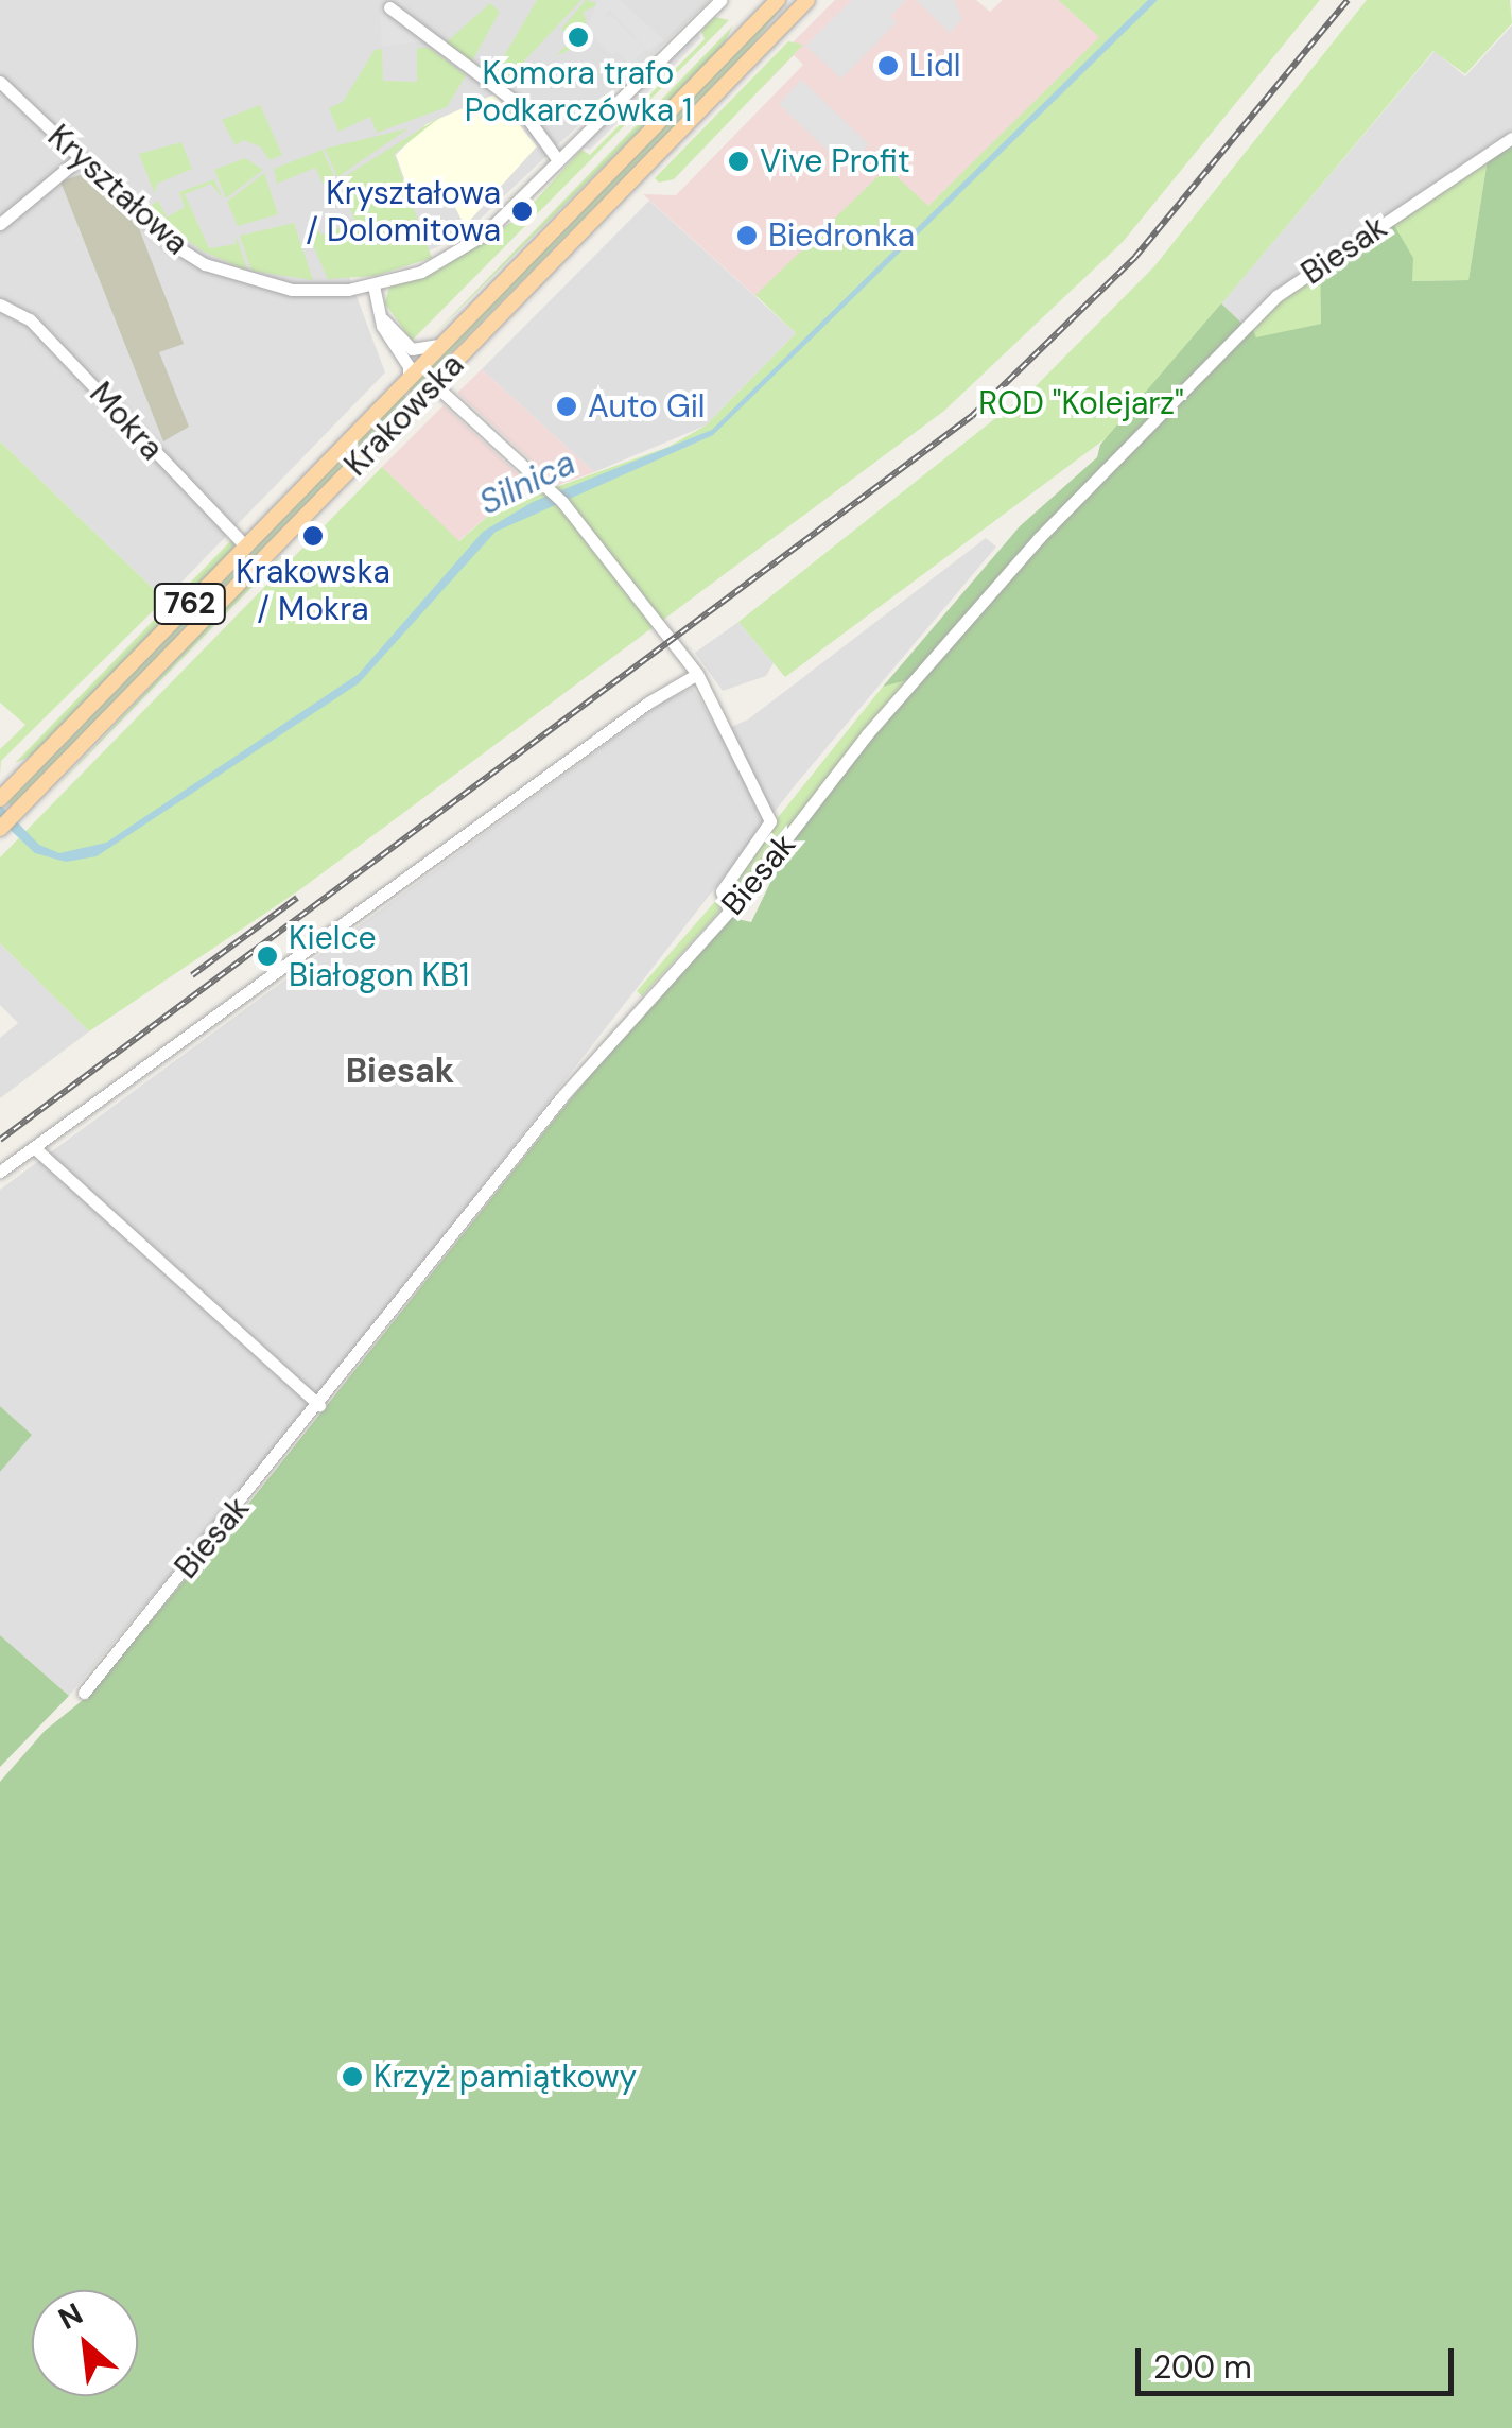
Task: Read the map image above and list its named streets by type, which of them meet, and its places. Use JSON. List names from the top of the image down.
{
  "streets": {
    "main road": ["Krakowska", "762"],
    "street": ["Kryształowa", "Biesak", "Mokra"]
  },
  "crossings": [
    ["Krakowska", "Mokra"]
  ],
  "districts": ["Biesak"],
  "water": ["Silnica"],
  "parks": ["ROD \"Kolejarz\""],
  "places": [
    "Komora trafo Podkarczówka 1",
    "Lidl",
    "Vive Profit",
    "Kryształowa / Dolomitowa",
    "Biedronka",
    "Auto Gil",
    "Krakowska / Mokra",
    "Kielce Białogon KB1",
    "Krzyż pamiątkowy"
  ],
  "scale_bar": "200 m",
  "north": "top left"
}
